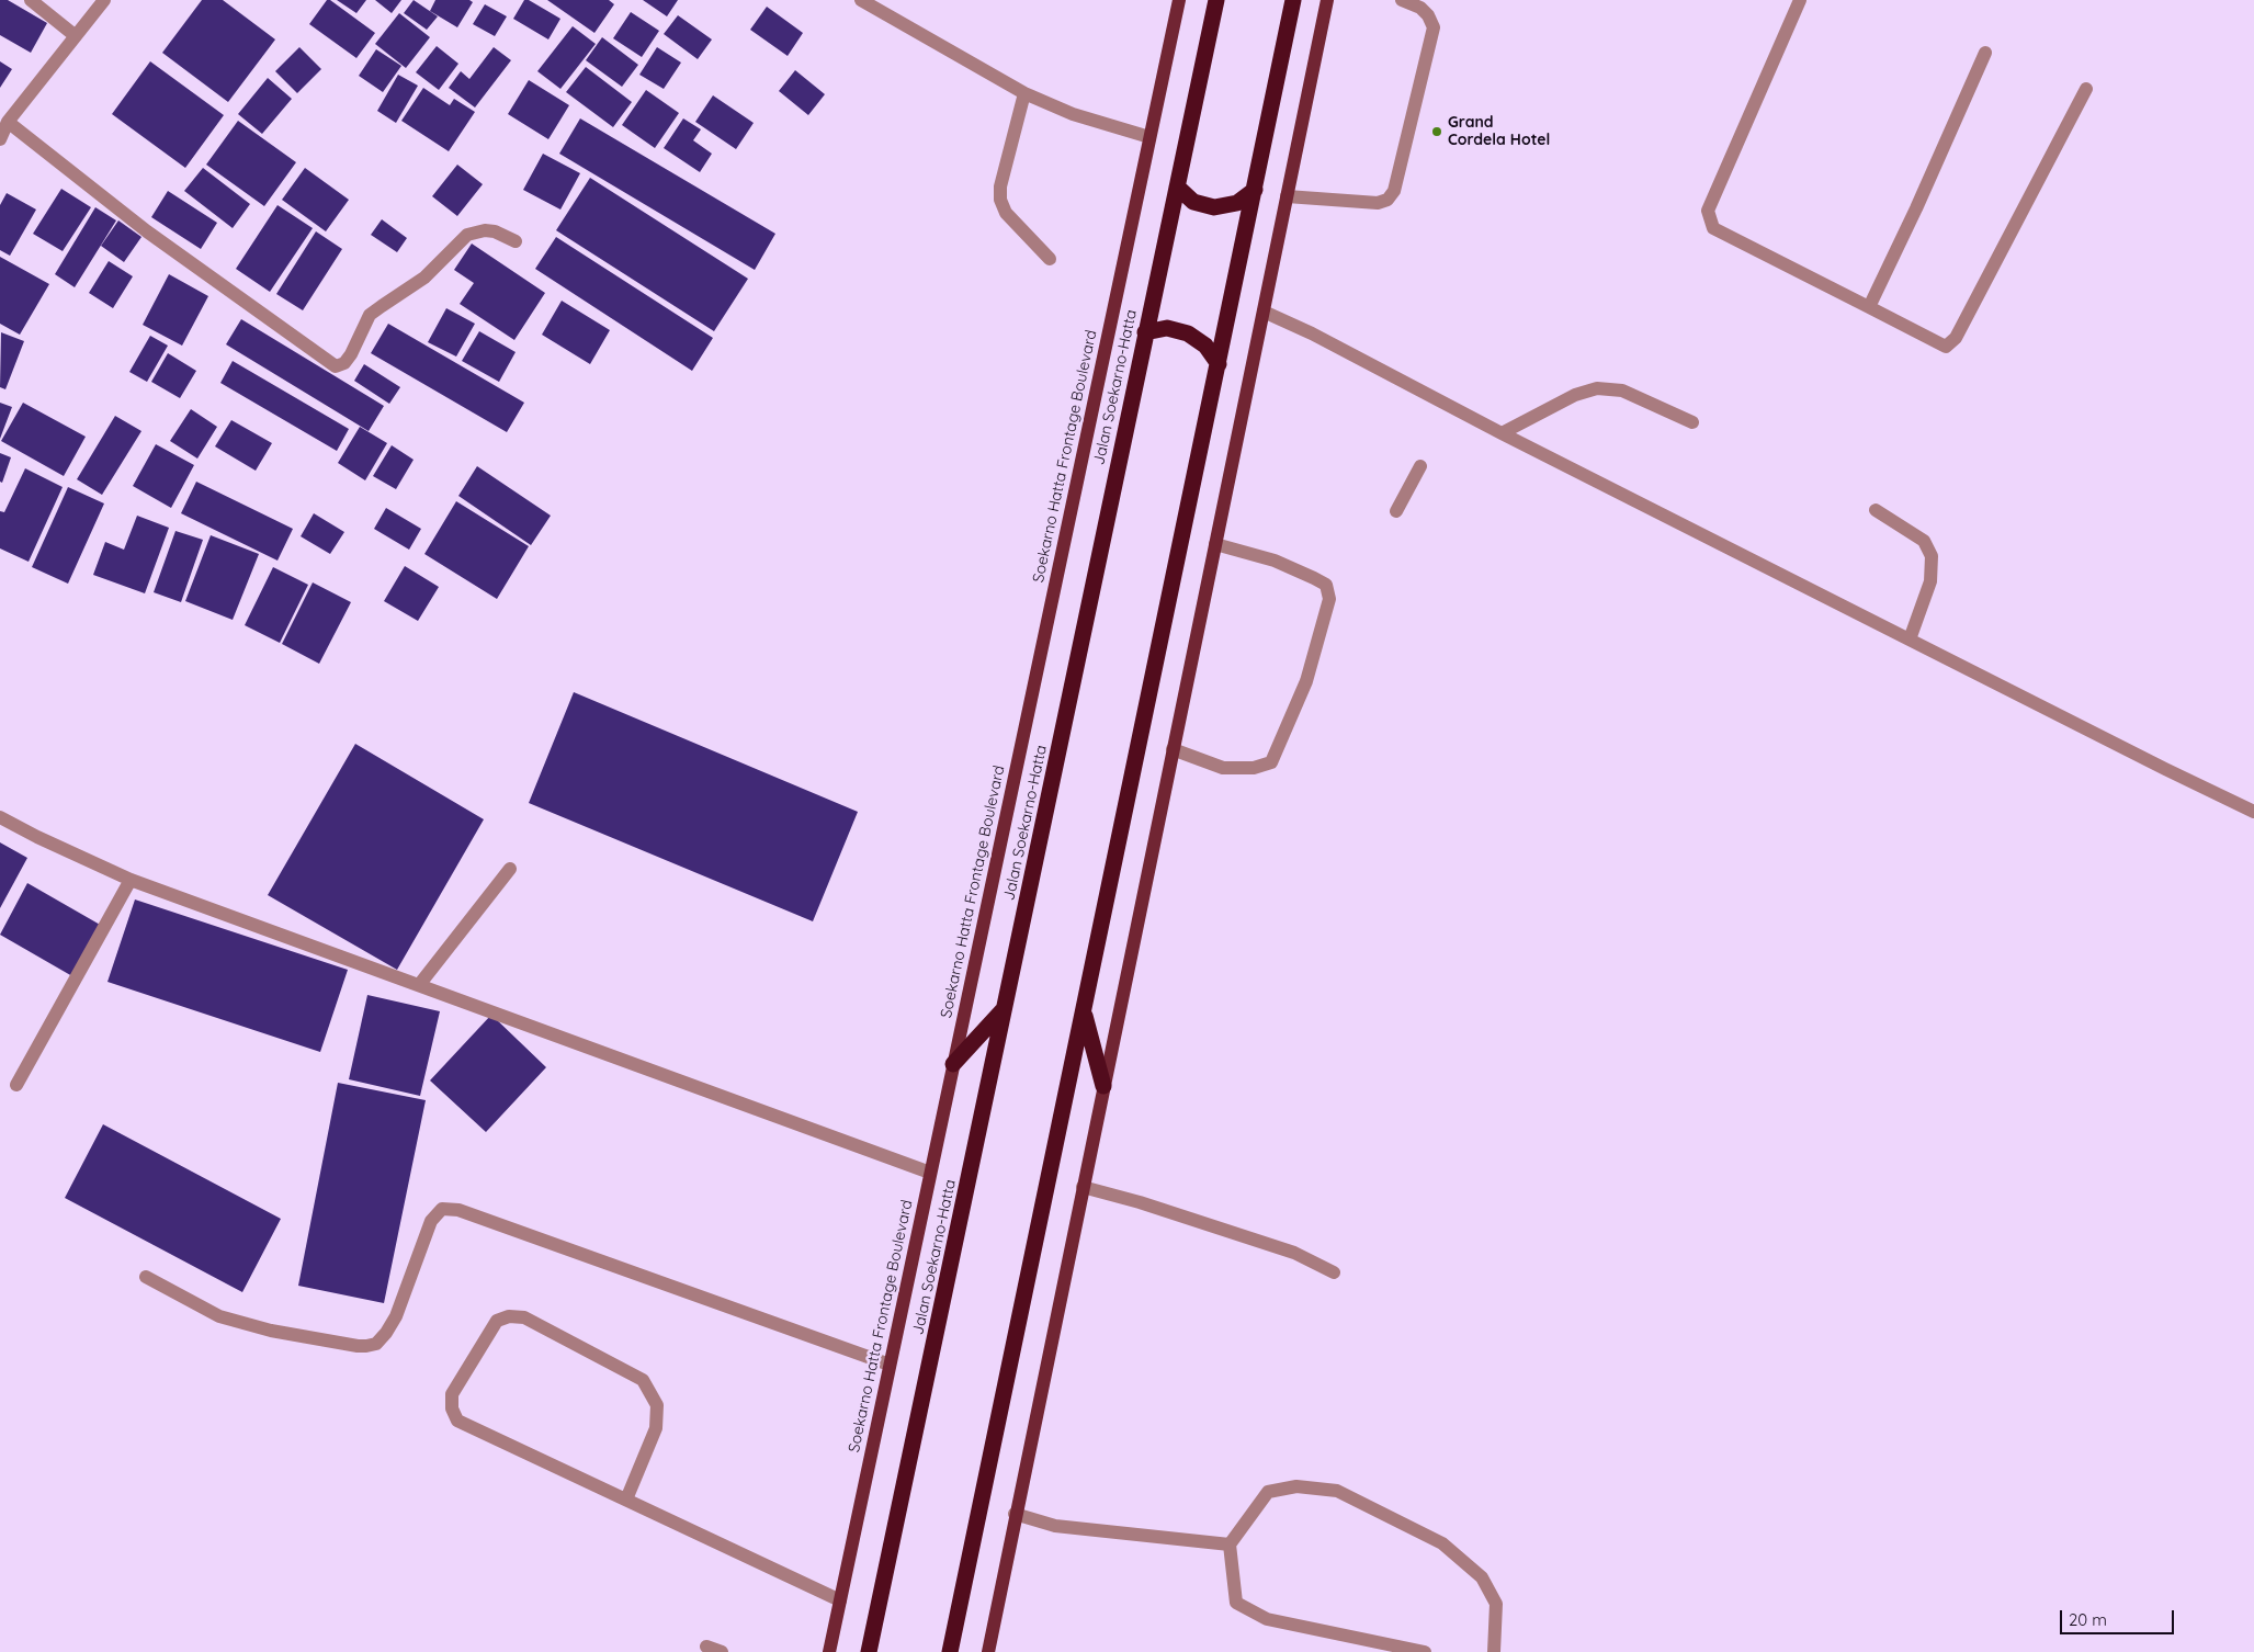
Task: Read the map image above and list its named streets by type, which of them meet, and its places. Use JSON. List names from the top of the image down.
{
  "streets": {
    "highway": ["Jalan Soekarno-Hatta"],
    "main road": ["Soekarno Hatta Frontage Boulevard"]
  },
  "places": ["Grand Cordela Hotel"],
  "scale_bar": "20 m"
}
